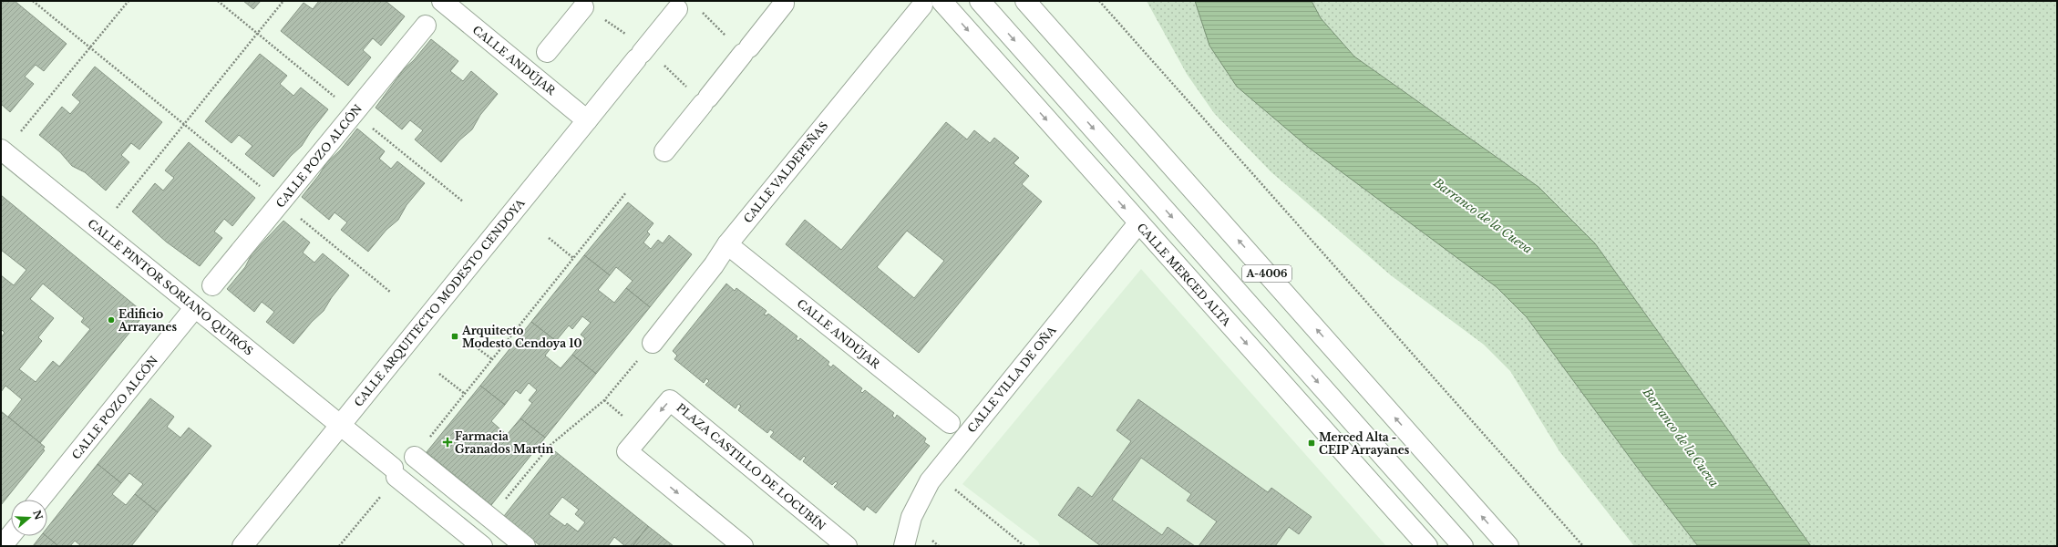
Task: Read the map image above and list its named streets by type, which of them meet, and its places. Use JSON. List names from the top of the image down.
{
  "streets": {
    "street": [
      "CALLE ANDÚJAR",
      "CALLE POZO ALCÓN",
      "CALLE VALDEPEÑAS",
      "A-4006",
      "CALLE MERCED ALTA",
      "CALLE PINTOR SORIANO QUIRÓS",
      "CALLE ARQUITECTO MODESTO CENDOYA",
      "CALLE VILLA DE OÑA",
      "PLAZA CASTILLO DE LOCUBÍN"
    ]
  },
  "crossings": [
    ["CALLE ANDÚJAR", "CALLE VALDEPEÑAS"],
    ["CALLE ANDÚJAR", "CALLE ARQUITECTO MODESTO CENDOYA"],
    ["CALLE POZO ALCÓN", "CALLE PINTOR SORIANO QUIRÓS"],
    ["CALLE MERCED ALTA", "CALLE VILLA DE OÑA"],
    ["CALLE PINTOR SORIANO QUIRÓS", "CALLE ARQUITECTO MODESTO CENDOYA"]
  ],
  "water": ["Barranco de la Cueva"],
  "places": {
    "other": ["Edificio Arrayanes"],
    "transit": ["Arquitecto Modesto Cendoya 10", "Merced Alta - CEIP Arrayanes"],
    "health": ["Farmacia Granados Martin"]
  },
  "north": "right"
}
